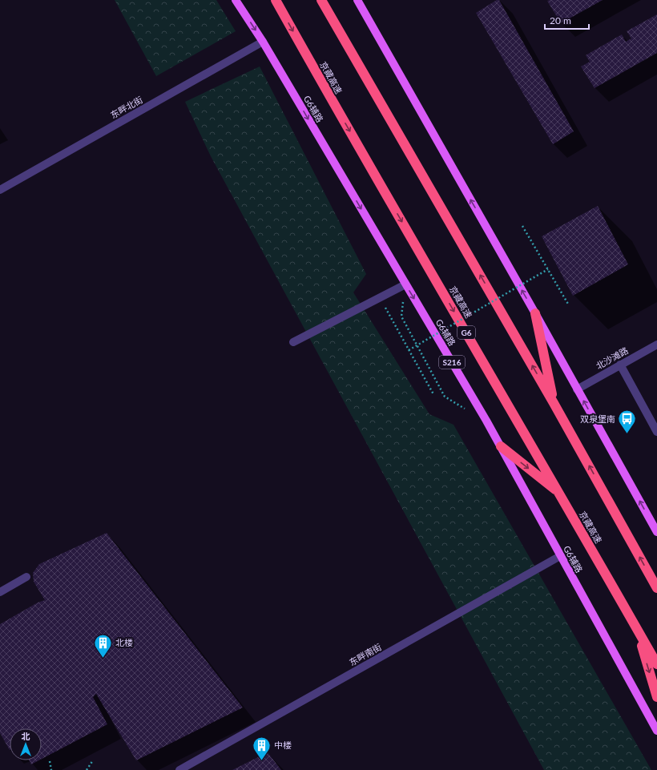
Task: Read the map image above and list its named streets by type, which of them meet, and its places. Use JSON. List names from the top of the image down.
{
  "streets": {
    "highway": ["京藏高速", "G6"],
    "main road": ["G6辅路", "S216"],
    "street": ["东畔北街", "北沙滩路", "东畔南街"]
  },
  "crossings": [
    ["东畔北街", "G6辅路"],
    ["G6辅路", "东畔南街"]
  ],
  "one_way": ["G6辅路"],
  "places": {
    "bus stop": ["双泉堡南"],
    "building": ["北楼", "中楼"]
  },
  "scale_bar": "20 m",
  "north": "top"
}
